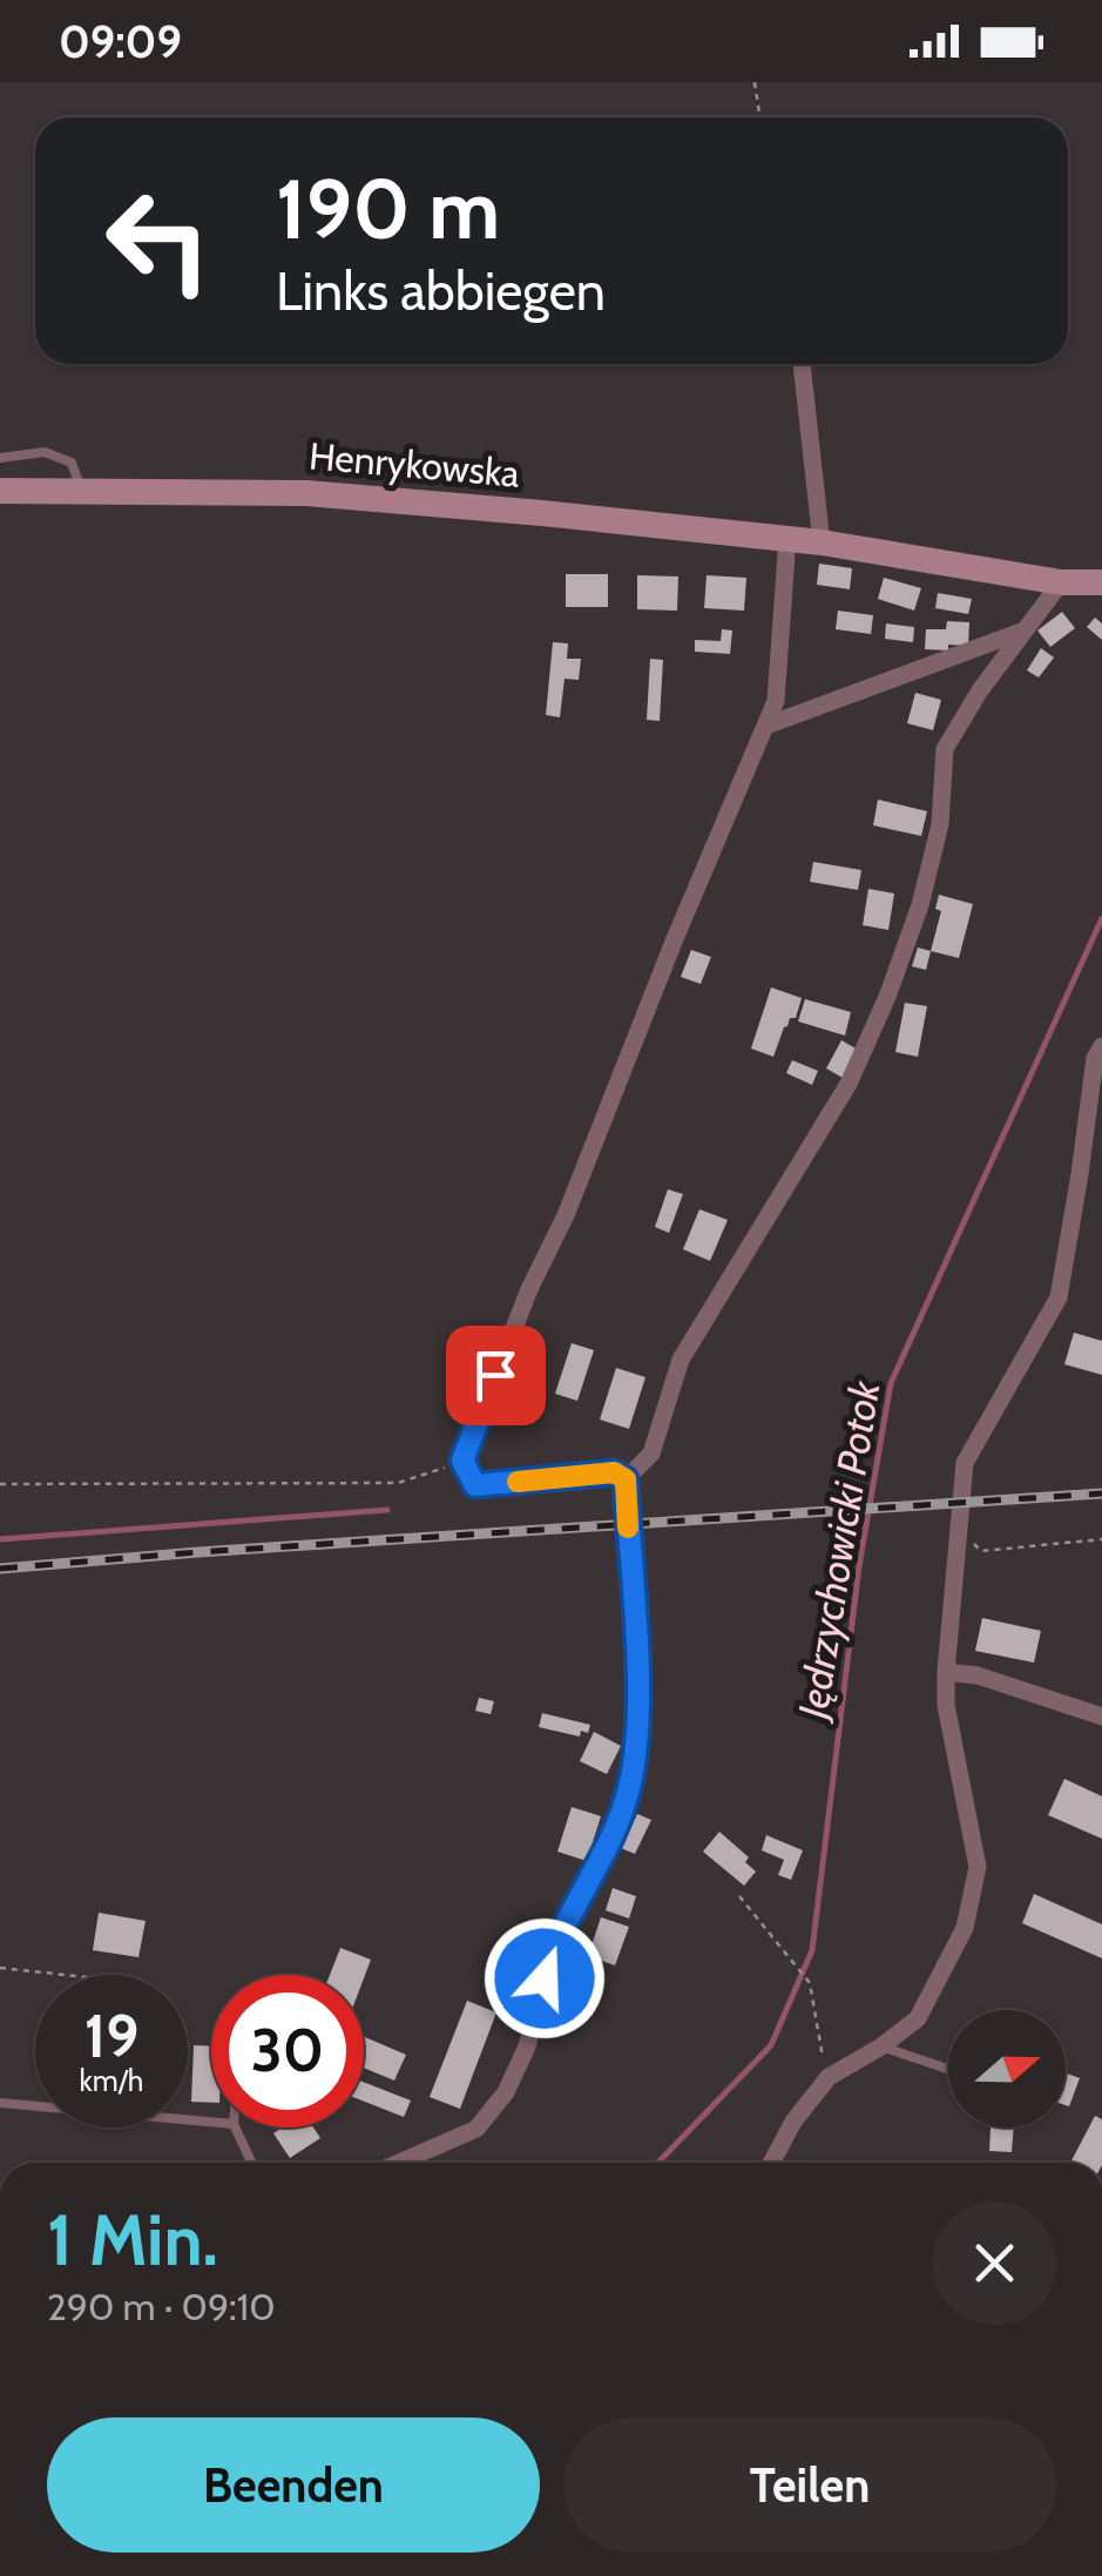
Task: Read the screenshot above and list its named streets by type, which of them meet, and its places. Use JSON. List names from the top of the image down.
{
  "streets": {
    "main road": ["Henrykowska"]
  },
  "water": ["Jędrzychowicki Potok"],
  "north": "right",
  "page": {
    "status": "09:09",
    "turn": ["190 m", "Links abbiegen"],
    "speed": "19 km/h",
    "limit": "30",
    "heading": ["1 Min.", "290 m · 09:10"],
    "buttons": ["Beenden", "Teilen"]
  }
}
